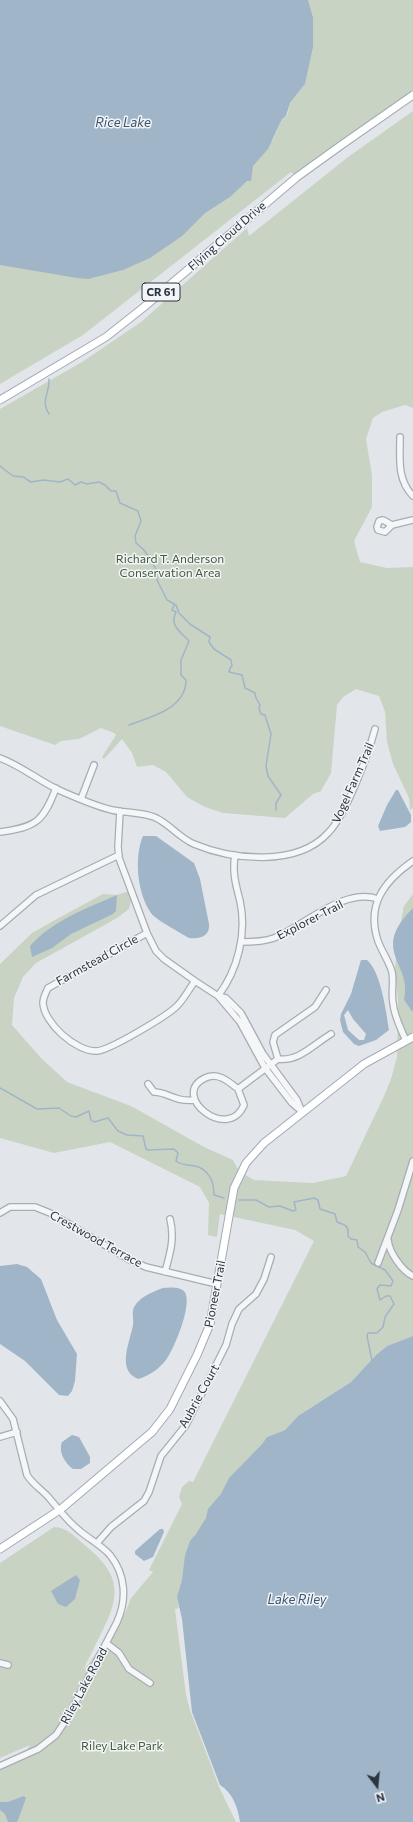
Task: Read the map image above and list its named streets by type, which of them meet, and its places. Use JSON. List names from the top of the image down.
{
  "streets": {
    "main road": ["Flying Cloud Drive", "CR 61", "Pioneer Trail"],
    "street": [
      "Vogel Farm Trail",
      "Explorer Trail",
      "Farmstead Circle",
      "Crestwood Terrace",
      "Aubrie Court",
      "Riley Lake Road"
    ]
  },
  "crossings": [
    ["Crestwood Terrace", "Pioneer Trail"],
    ["Pioneer Trail", "Riley Lake Road"],
    ["Aubrie Court", "Riley Lake Road"]
  ],
  "water": ["Rice Lake", "Lake Riley"],
  "parks": ["Richard T. Anderson Conservation Area", "Riley Lake Park"],
  "north": "bottom"
}
